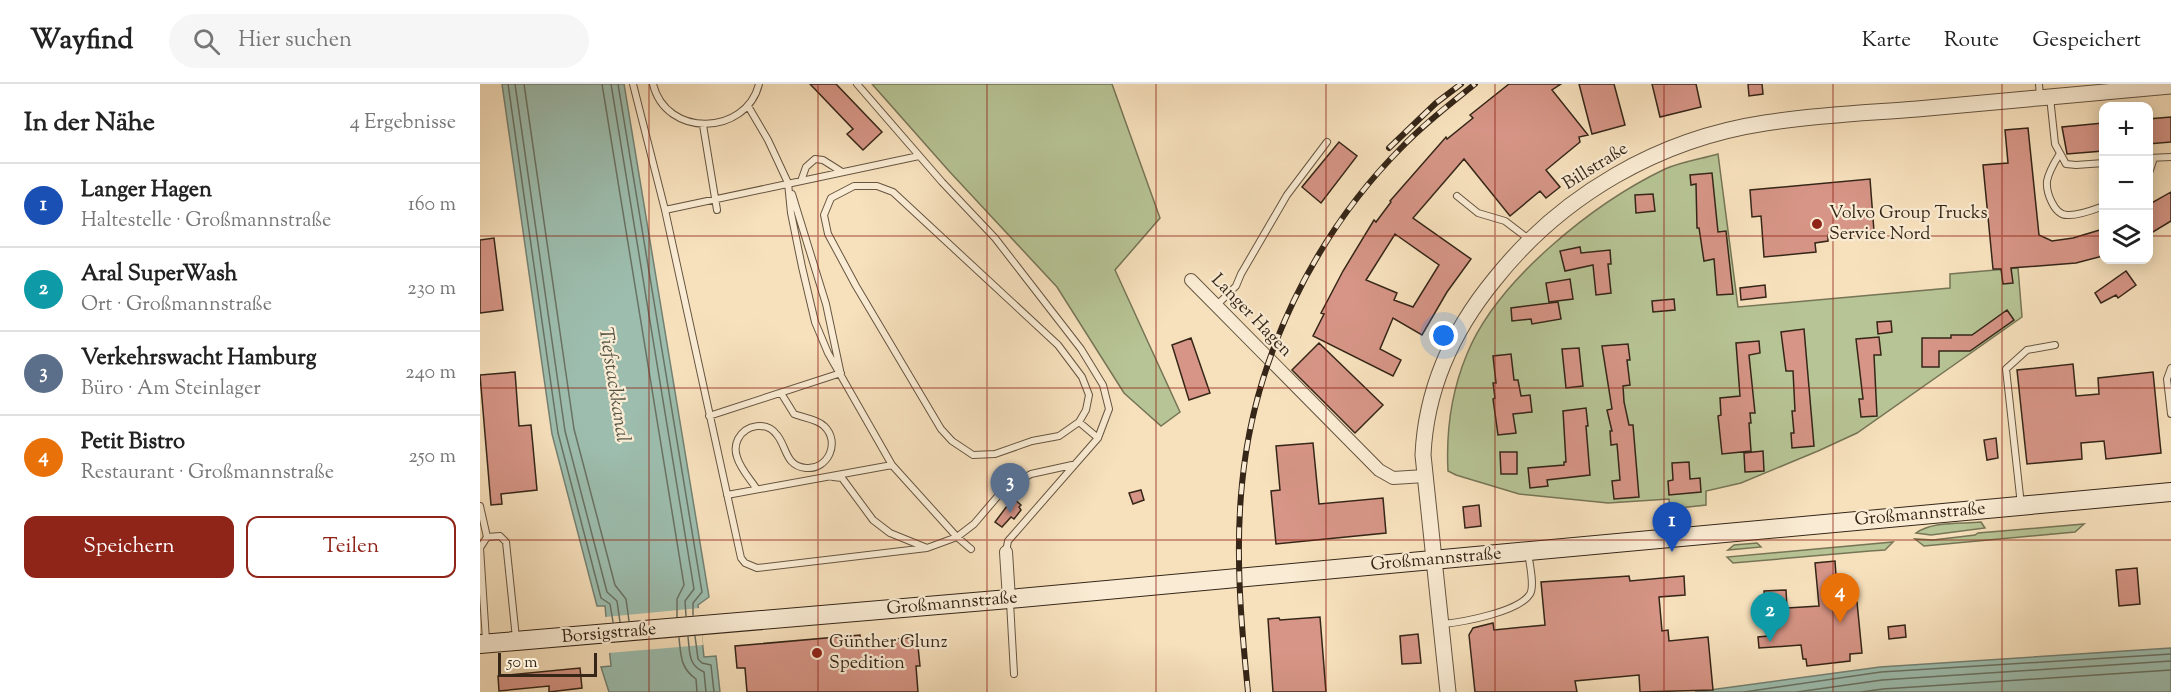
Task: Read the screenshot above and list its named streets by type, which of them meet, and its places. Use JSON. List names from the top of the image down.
{
  "streets": {
    "main road": ["Großmannstraße", "Borsigstraße"],
    "street": ["Billstraße", "Langer Hagen"]
  },
  "crossings": [
    ["Billstraße", "Langer Hagen"],
    ["Billstraße", "Großmannstraße"],
    ["Großmannstraße", "Borsigstraße"]
  ],
  "water": ["Tiefstackkanal"],
  "places": ["Volvo Group Trucks Service Nord", "Günther Glunz Spedition"],
  "scale_bar": "50 m",
  "page": {
    "header": "Wayfind",
    "search": "Hier suchen",
    "nav": ["Karte", "Route", "Gespeichert"],
    "heading": ["In der Nähe", "4 Ergebnisse"],
    "map_buttons": ["+", "−"],
    "list": [
      {
        "mark": "1",
        "name": "Langer Hagen",
        "note": "Haltestelle · Großmannstraße",
        "value": "160 m"
      },
      {
        "mark": "2",
        "name": "Aral SuperWash",
        "note": "Ort · Großmannstraße",
        "value": "230 m"
      },
      {
        "mark": "3",
        "name": "Verkehrswacht Hamburg",
        "note": "Büro · Am Steinlager",
        "value": "240 m"
      },
      {
        "mark": "4",
        "name": "Petit Bistro",
        "note": "Restaurant · Großmannstraße",
        "value": "250 m"
      }
    ],
    "pins": [
      "3",
      "1",
      "4",
      "2"
    ],
    "buttons": ["Speichern", "Teilen"],
    "scale": "50 m"
  }
}
